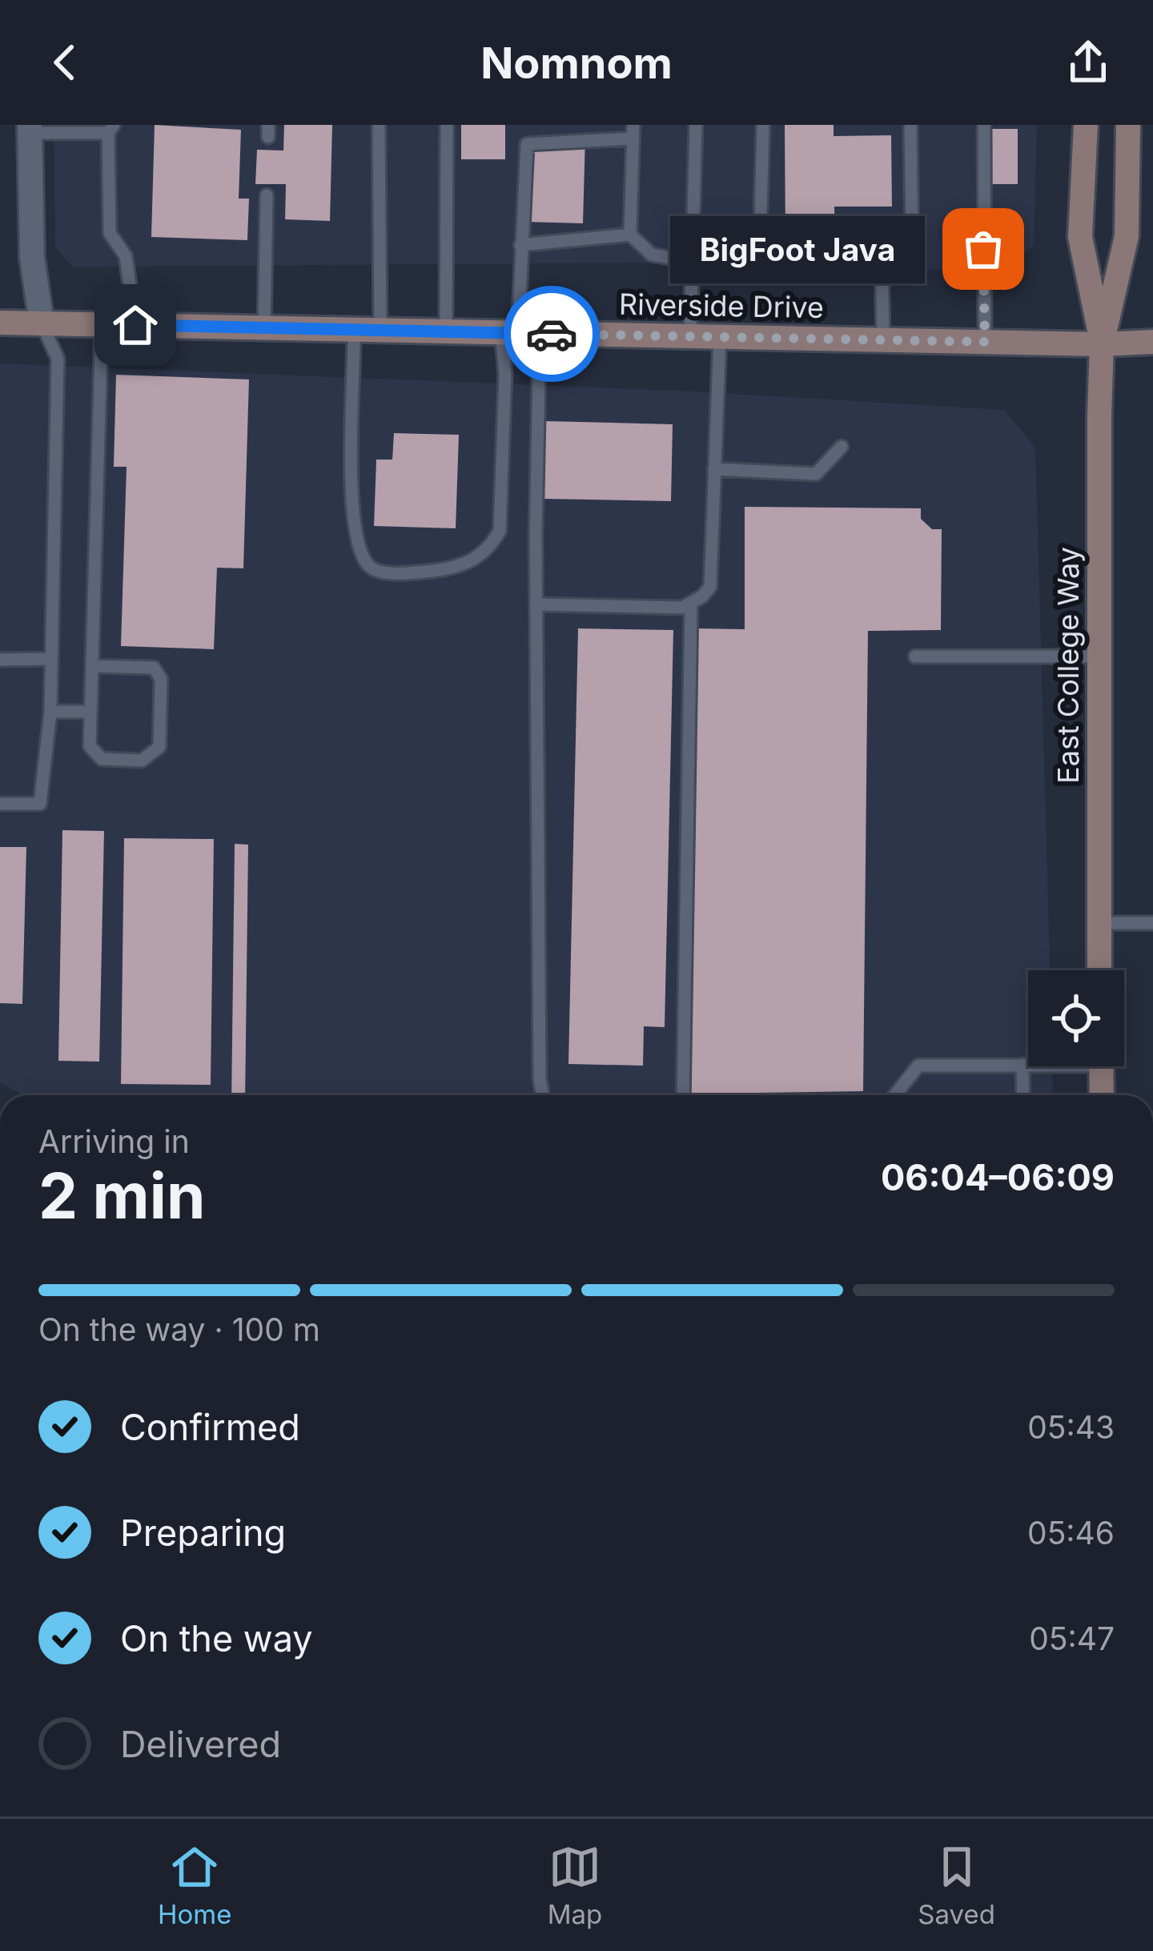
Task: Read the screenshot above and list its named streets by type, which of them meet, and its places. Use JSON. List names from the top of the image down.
{
  "streets": {
    "main road": ["Riverside Drive", "East College Way"]
  },
  "crossings": [
    ["Riverside Drive", "East College Way"]
  ],
  "places": ["BigFoot Java"],
  "page": {
    "header": "Nomnom",
    "bubble": "BigFoot Java",
    "heading": ["2 min", "Arriving in", "06:04–06:09"],
    "bar": "On the way · 100 m",
    "list": [
      ["Confirmed", "05:43"],
      ["Preparing", "05:46"],
      ["On the way", "05:47"],
      "Delivered"
    ],
    "tabs": ["Home", "Map", "Saved"]
  }
}
